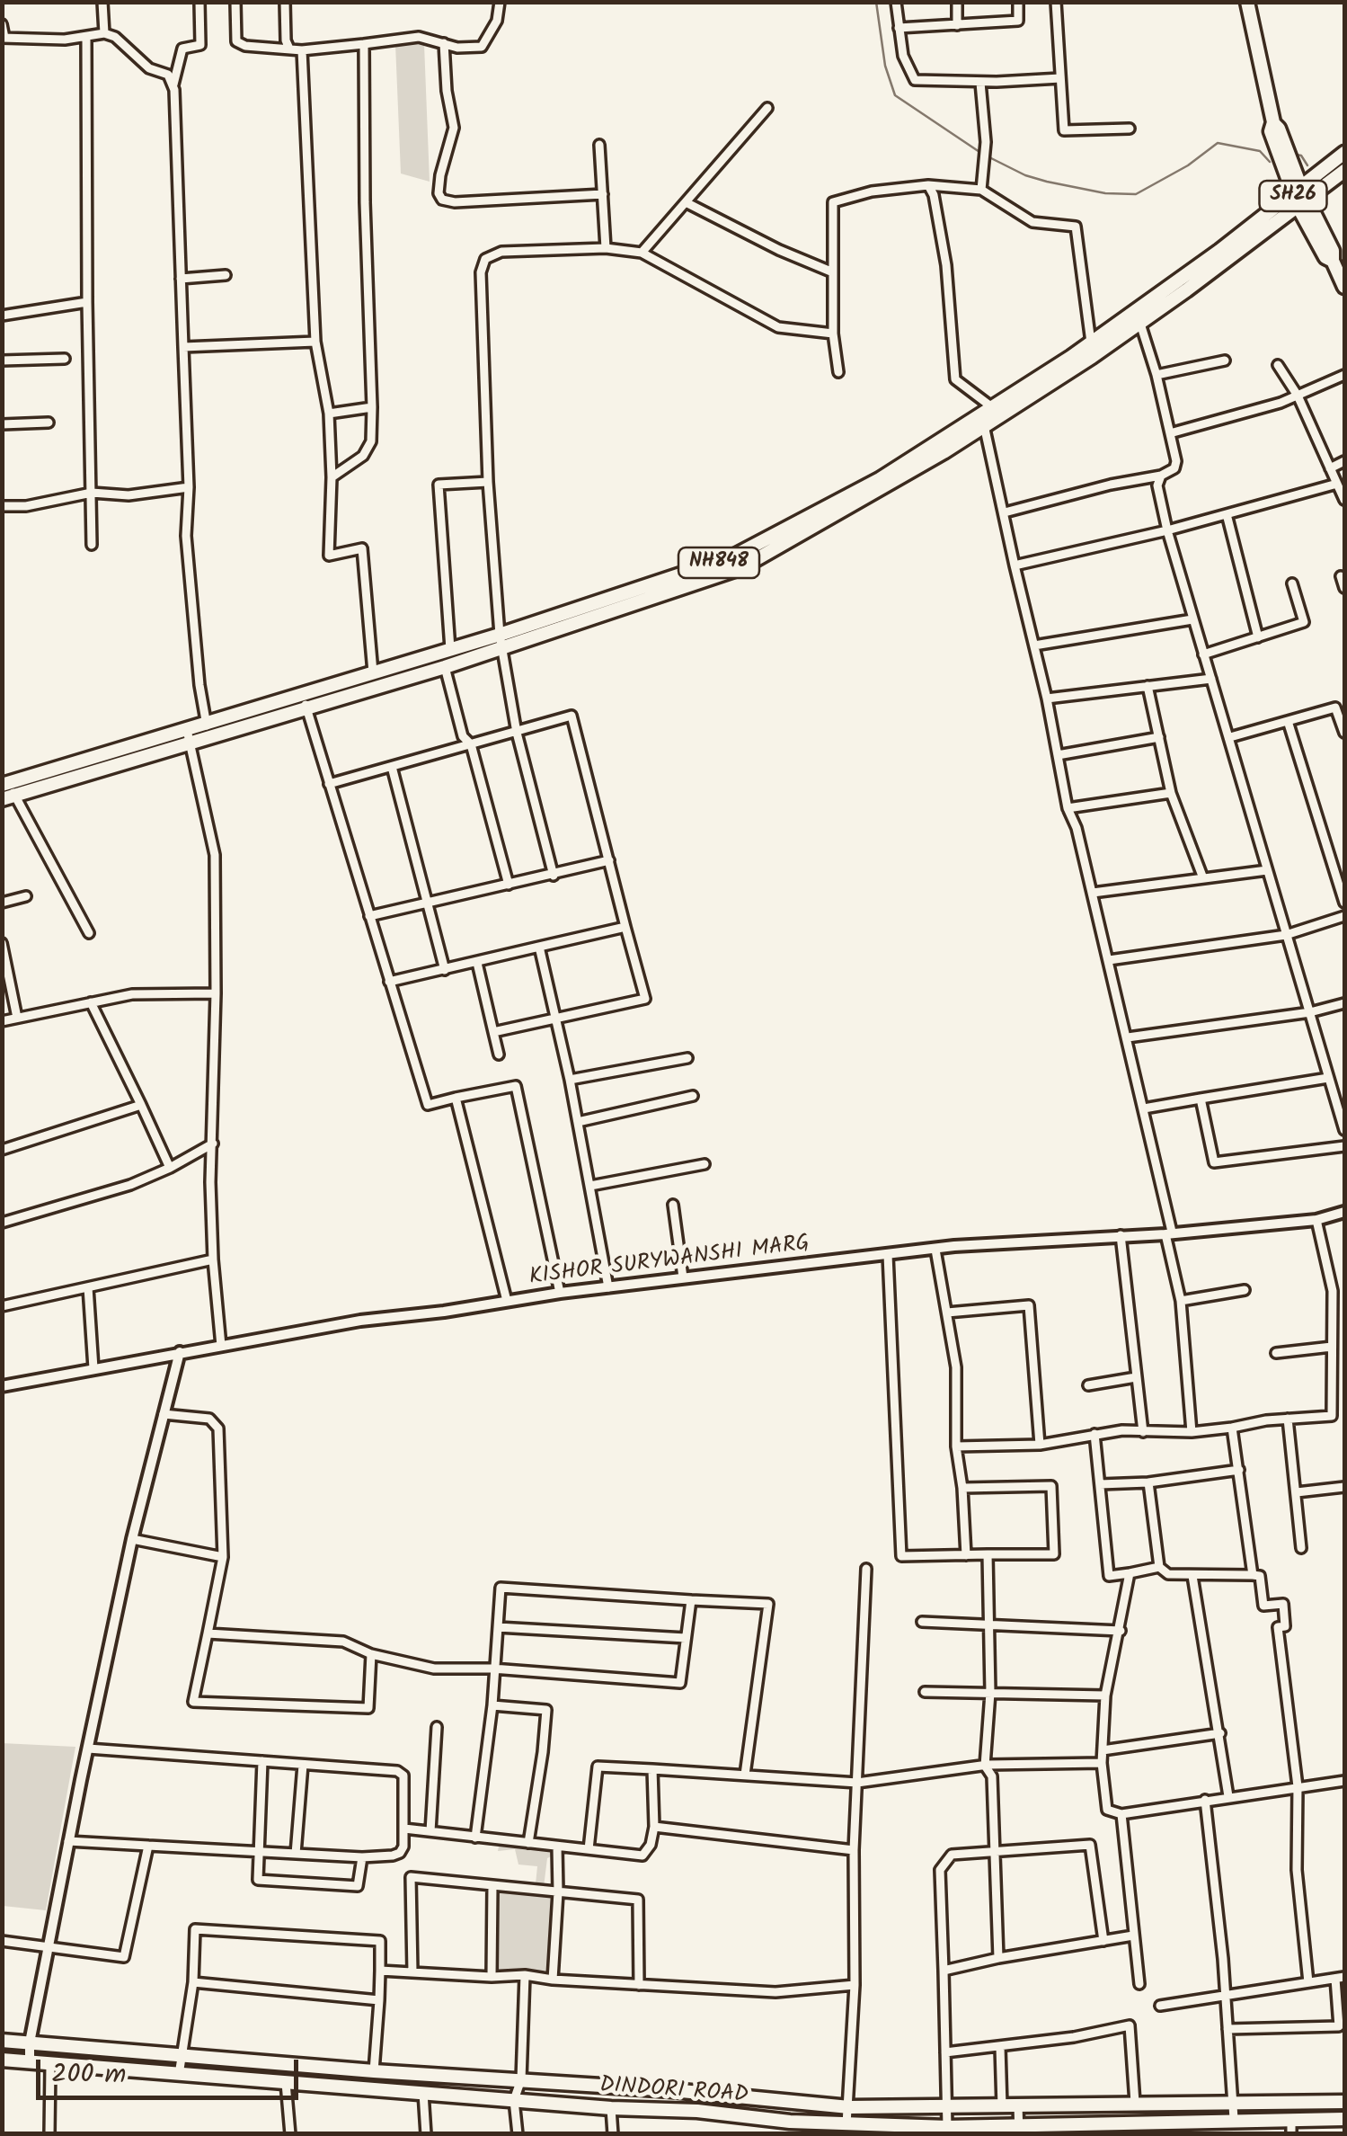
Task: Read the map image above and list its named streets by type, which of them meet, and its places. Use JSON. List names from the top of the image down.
{
  "streets": {
    "main road": ["SH26", "NH848", "DINDORI ROAD"],
    "street": ["KISHOR SURYWANSHI MARG"]
  },
  "crossings": [
    ["SH26", "NH848"]
  ],
  "scale_bar": "200 m"
}
